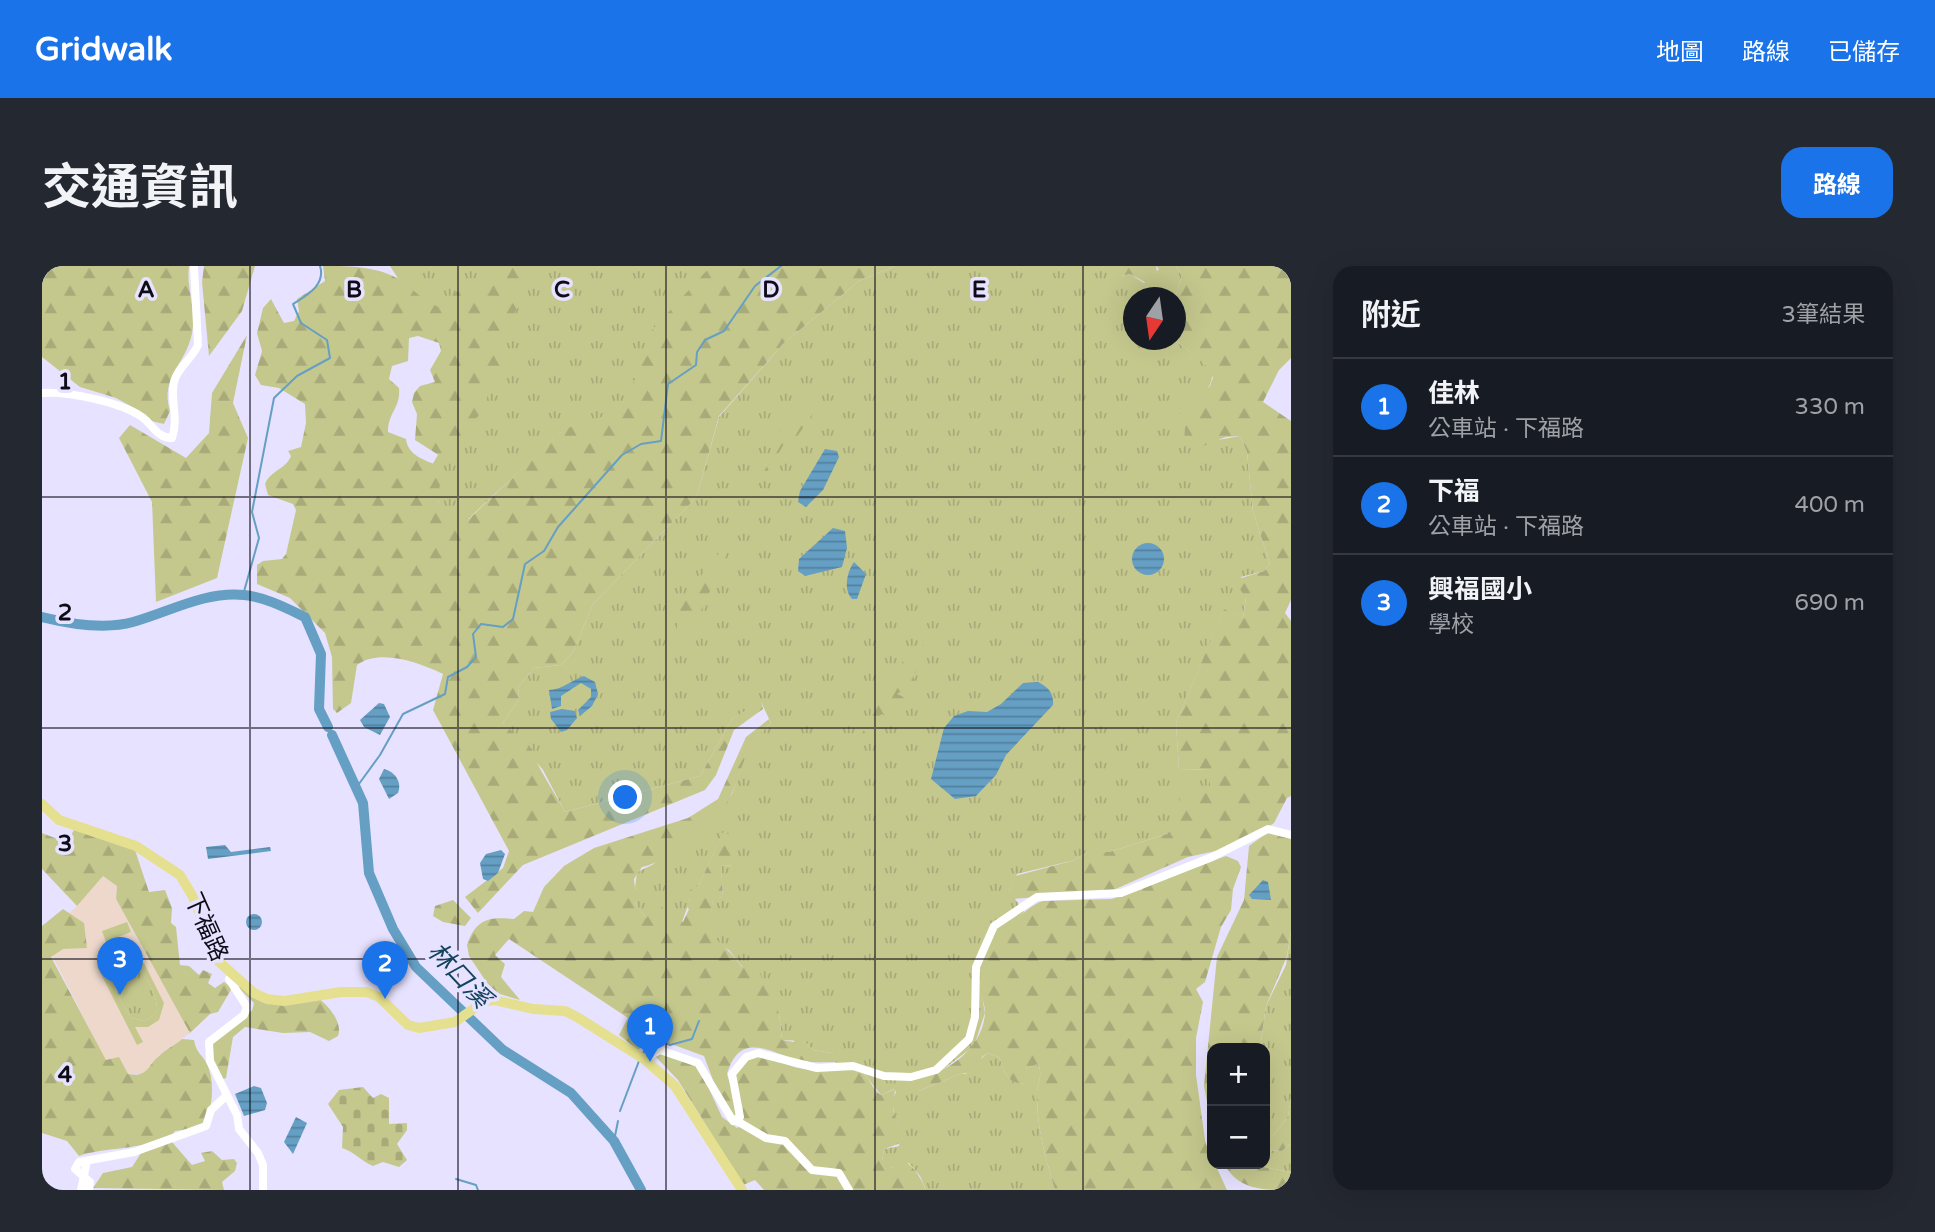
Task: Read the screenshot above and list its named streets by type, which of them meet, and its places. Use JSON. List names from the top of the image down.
{
  "streets": {
    "main road": ["下福路"]
  },
  "water": ["林口溪"],
  "north": "bottom",
  "page": {
    "header": "Gridwalk",
    "nav": ["地圖", "路線", "已儲存"],
    "title": "交通資訊",
    "buttons": "路線",
    "heading": ["附近", "3筆結果"],
    "list": [
      {
        "mark": "1",
        "name": "佳林",
        "note": "公車站 · 下福路",
        "value": "330 m"
      },
      {
        "mark": "2",
        "name": "下福",
        "note": "公車站 · 下福路",
        "value": "400 m"
      },
      {
        "mark": "3",
        "name": "興福國小",
        "note": "學校",
        "value": "690 m"
      }
    ],
    "pins": ["3", "2", "1"],
    "map_buttons": ["+", "−"]
  },
  "grid": {
    "columns": [
      "A",
      "B",
      "C",
      "D",
      "E"
    ],
    "rows": [
      "1",
      "2",
      "3",
      "4"
    ]
  }
}
